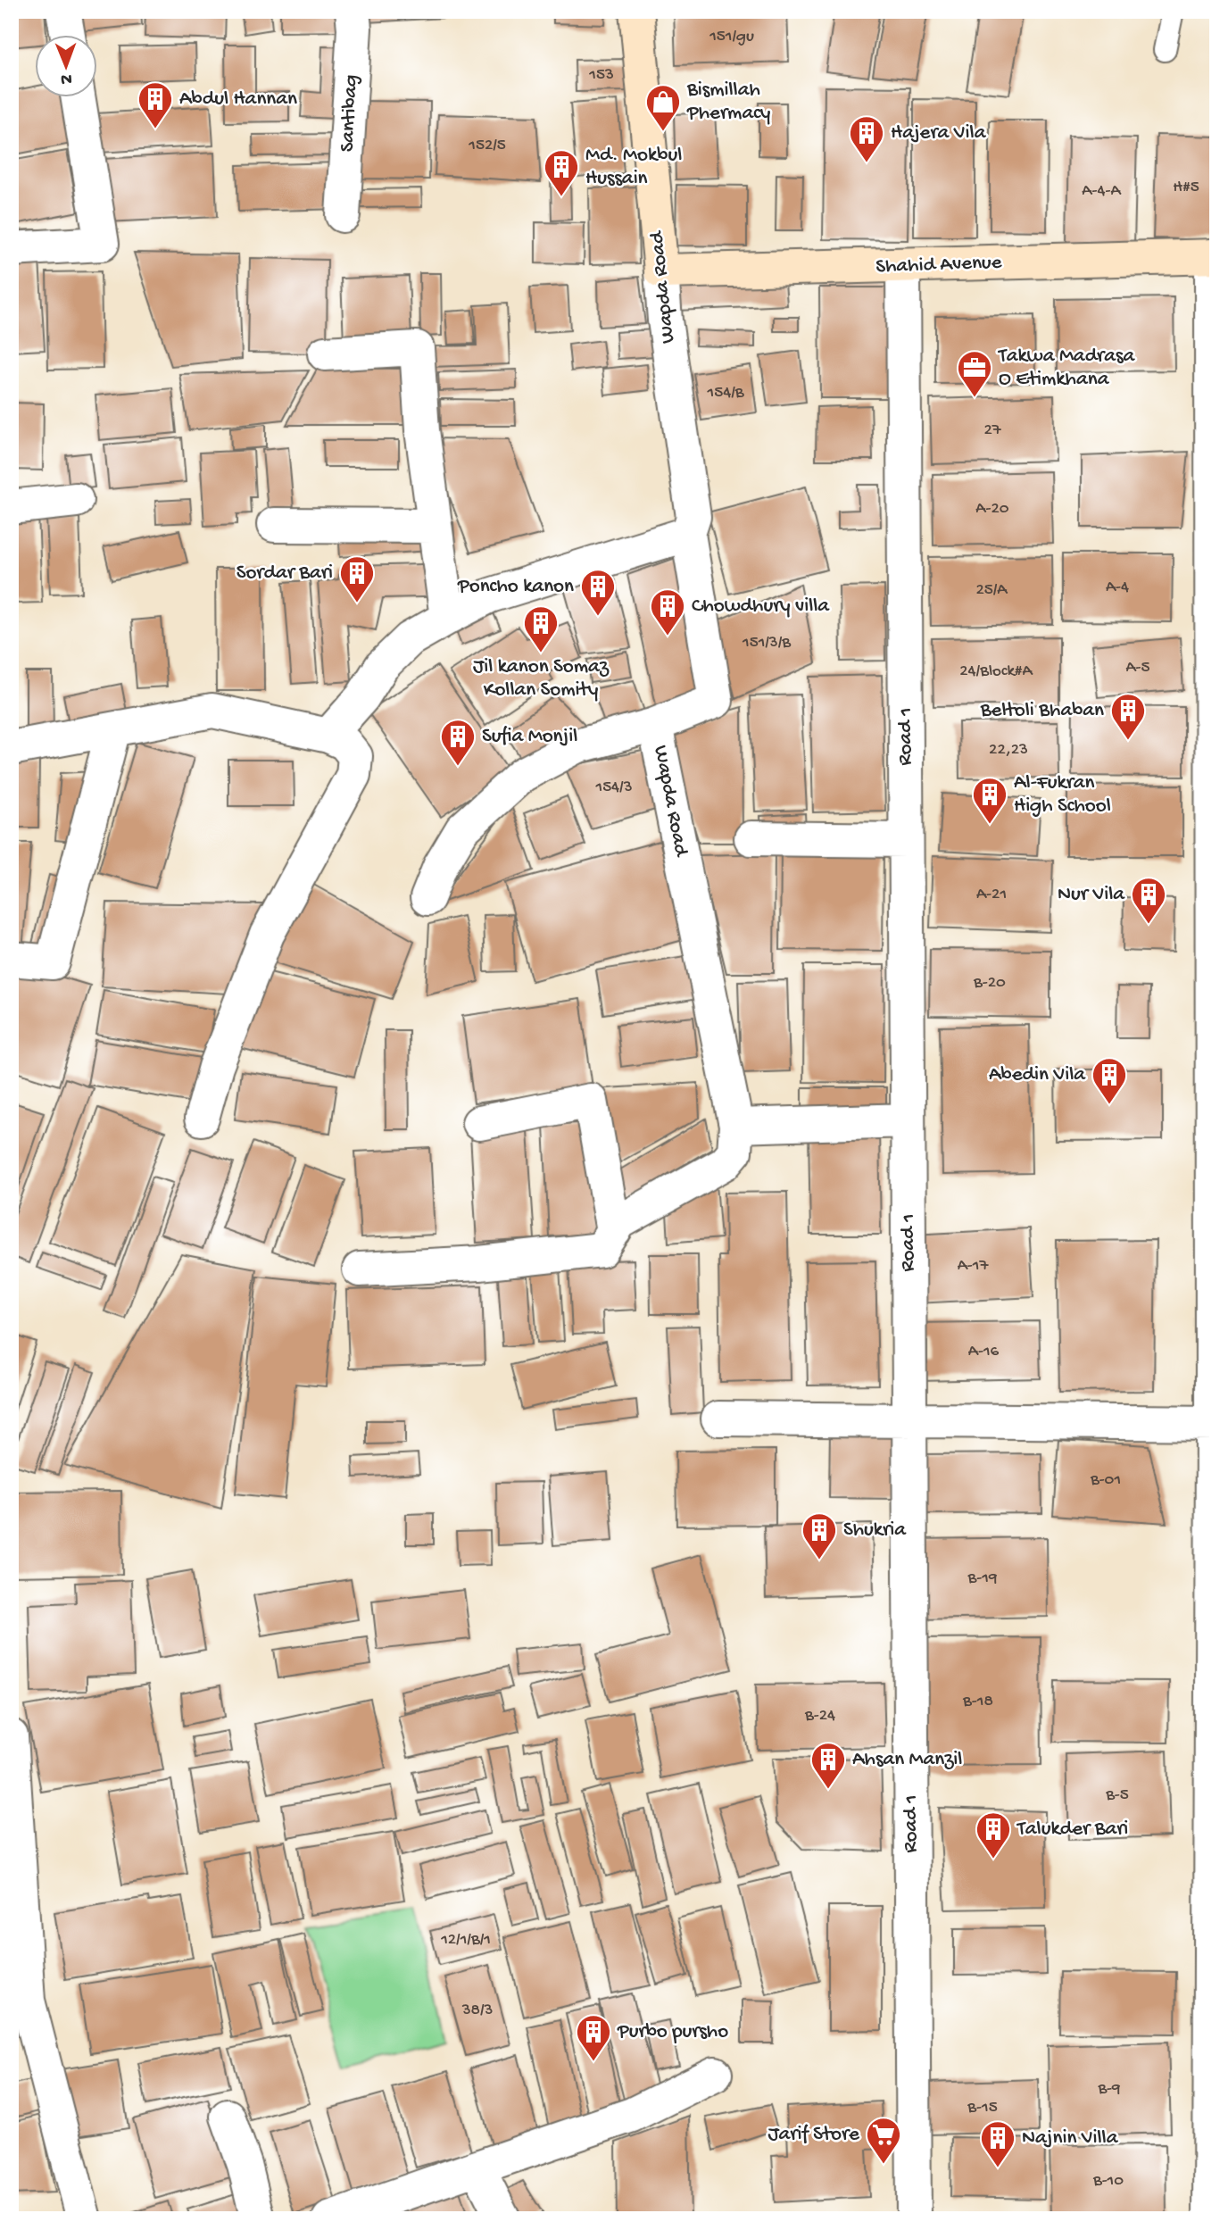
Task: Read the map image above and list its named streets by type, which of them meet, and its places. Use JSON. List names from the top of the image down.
{
  "streets": {
    "street": [
      "Santibag",
      "Shahid Avenue",
      "Wapda Road",
      "Road 1"
    ]
  },
  "crossings": [
    ["Shahid Avenue", "Wapda Road"],
    ["Shahid Avenue", "Road 1"]
  ],
  "places": {
    "building": [
      "Abdul Hannan",
      "Hajera Vila",
      "Md. Mokbul Hussain",
      "Sordar Bari",
      "Poncho kanon",
      "Chowdhury villa",
      "Jil kanon Somaz Kollan Somity",
      "Beltoli Bhaban",
      "Sufia Monjil",
      "Al-Fukran High School",
      "Nur Vila",
      "Abedin Vila",
      "Shukria",
      "Ahsan Manzil",
      "Talukder Bari",
      "Purbo pursho",
      "Najnin Villa"
    ],
    "shop": ["Bismillah Phermacy"],
    "office": ["Takwa Madrasa O Etimkhana"],
    "supermarket": ["Jarif Store"]
  },
  "house_numbers": [
    "151/gu",
    "153",
    "152/5",
    "H#5",
    "A-4-A",
    "154/B",
    "27",
    "A-20",
    "A-4",
    "25/A",
    "151/3/B",
    "A-5",
    "24/Block#A",
    "22,23",
    "154/3",
    "A-21",
    "B-20",
    "A-17",
    "A-16",
    "B-01",
    "B-19",
    "B-18",
    "B-24",
    "B-5",
    "12/1/B/1",
    "38/3",
    "B-9",
    "B-15",
    "B-10"
  ],
  "north": "bottom"
}
